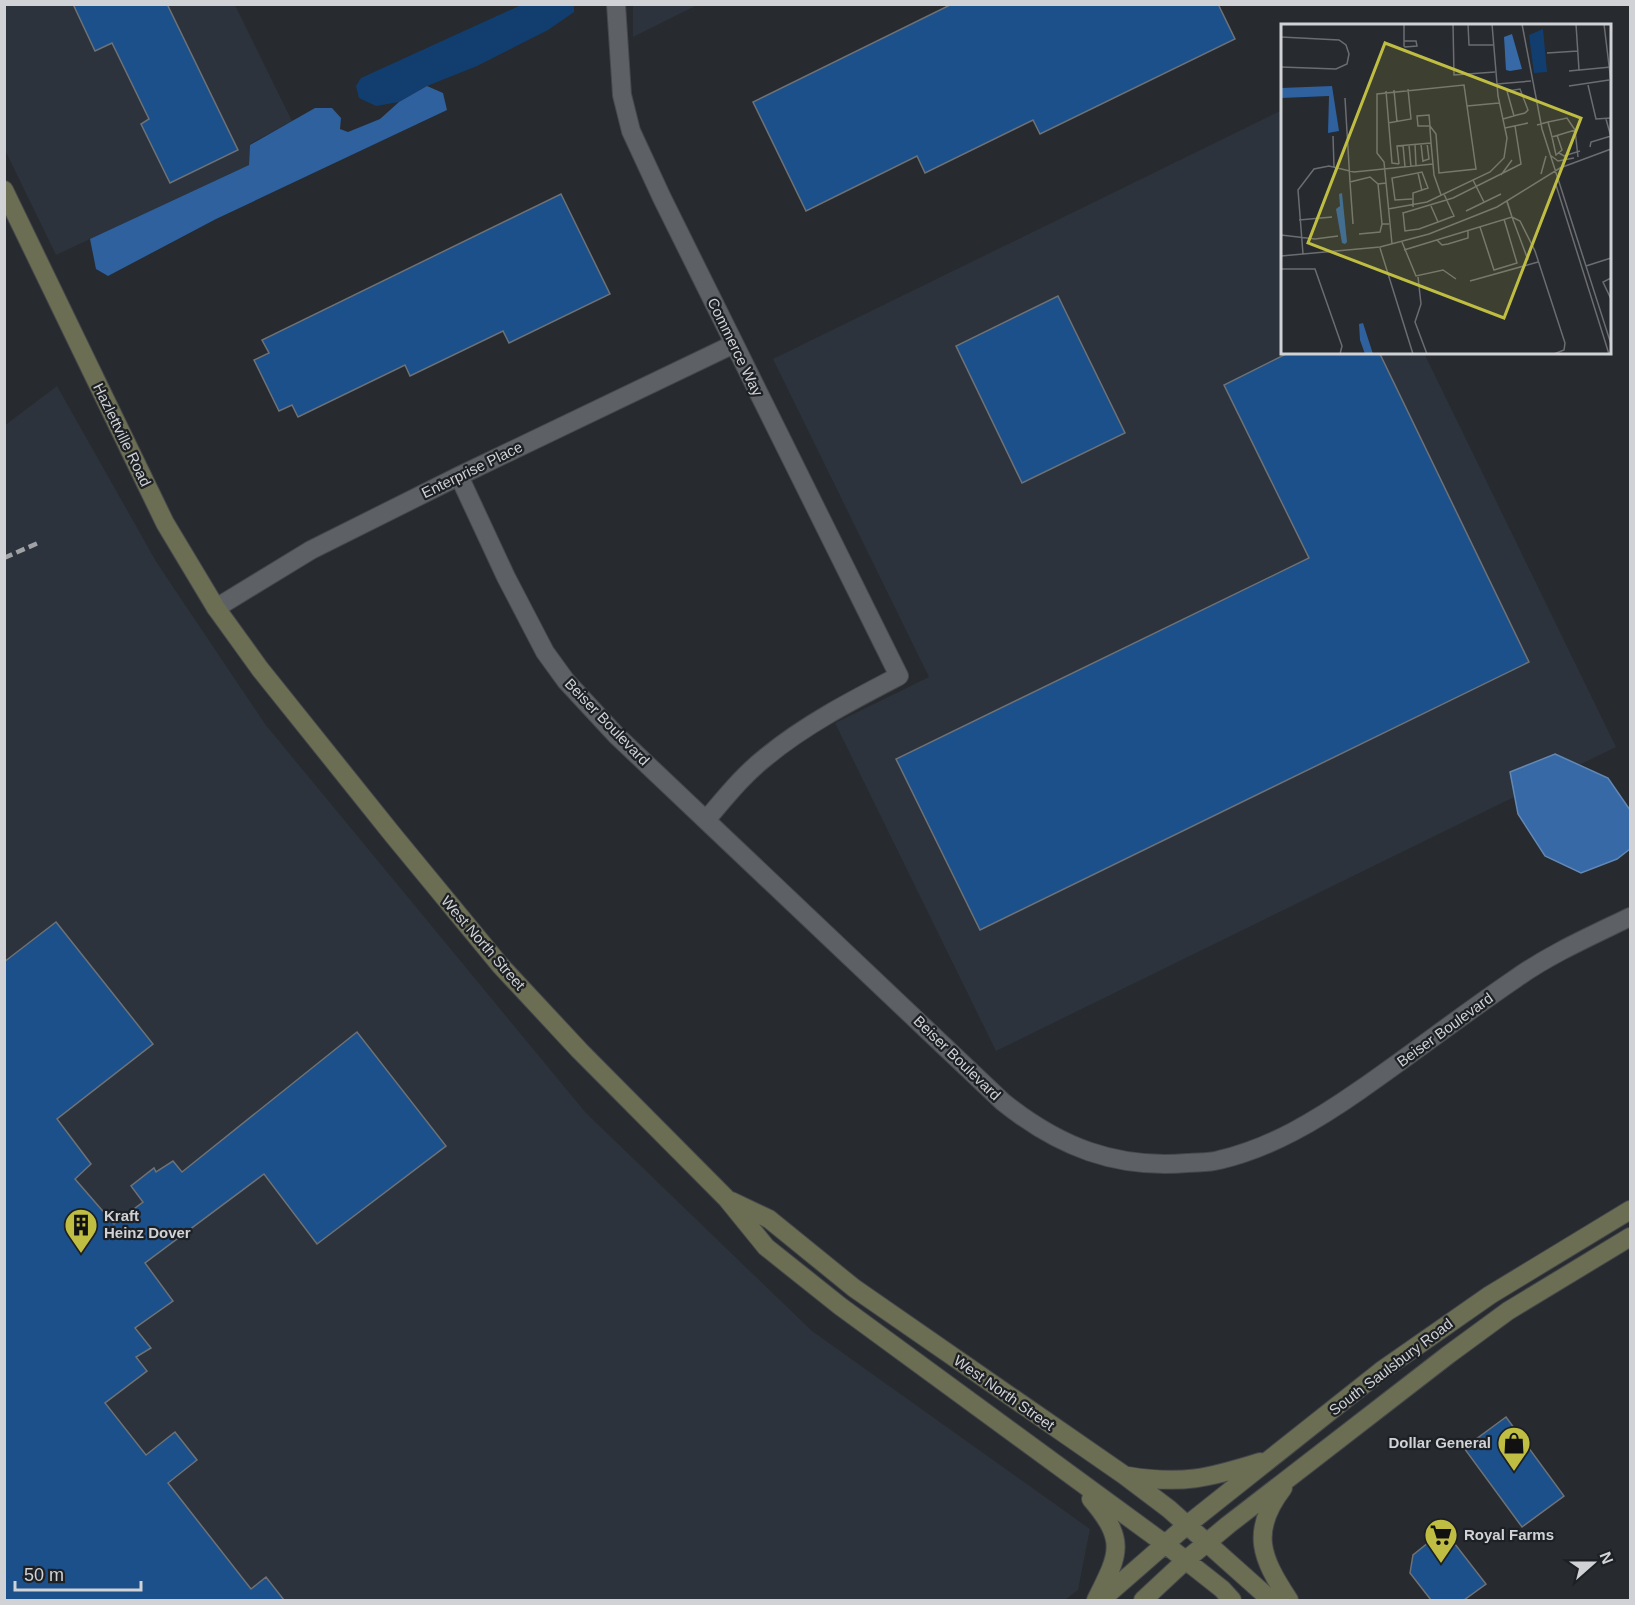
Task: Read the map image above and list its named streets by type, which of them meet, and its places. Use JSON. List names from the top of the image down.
{
  "streets": {
    "main road": ["Hazlettville Road", "West North Street", "South Saulsbury Road"],
    "street": ["Commerce Way", "Enterprise Place", "Beiser Boulevard"]
  },
  "crossings": [
    ["Commerce Way", "Enterprise Place"],
    ["Commerce Way", "Beiser Boulevard"],
    ["Hazlettville Road", "Enterprise Place"],
    ["Hazlettville Road", "West North Street"],
    ["Enterprise Place", "Beiser Boulevard"],
    ["West North Street", "South Saulsbury Road"]
  ],
  "places": {
    "building": ["Kraft Heinz Dover"],
    "shop": ["Dollar General"],
    "supermarket": ["Royal Farms"]
  },
  "scale_bar": "50 m",
  "north": "right"
}
